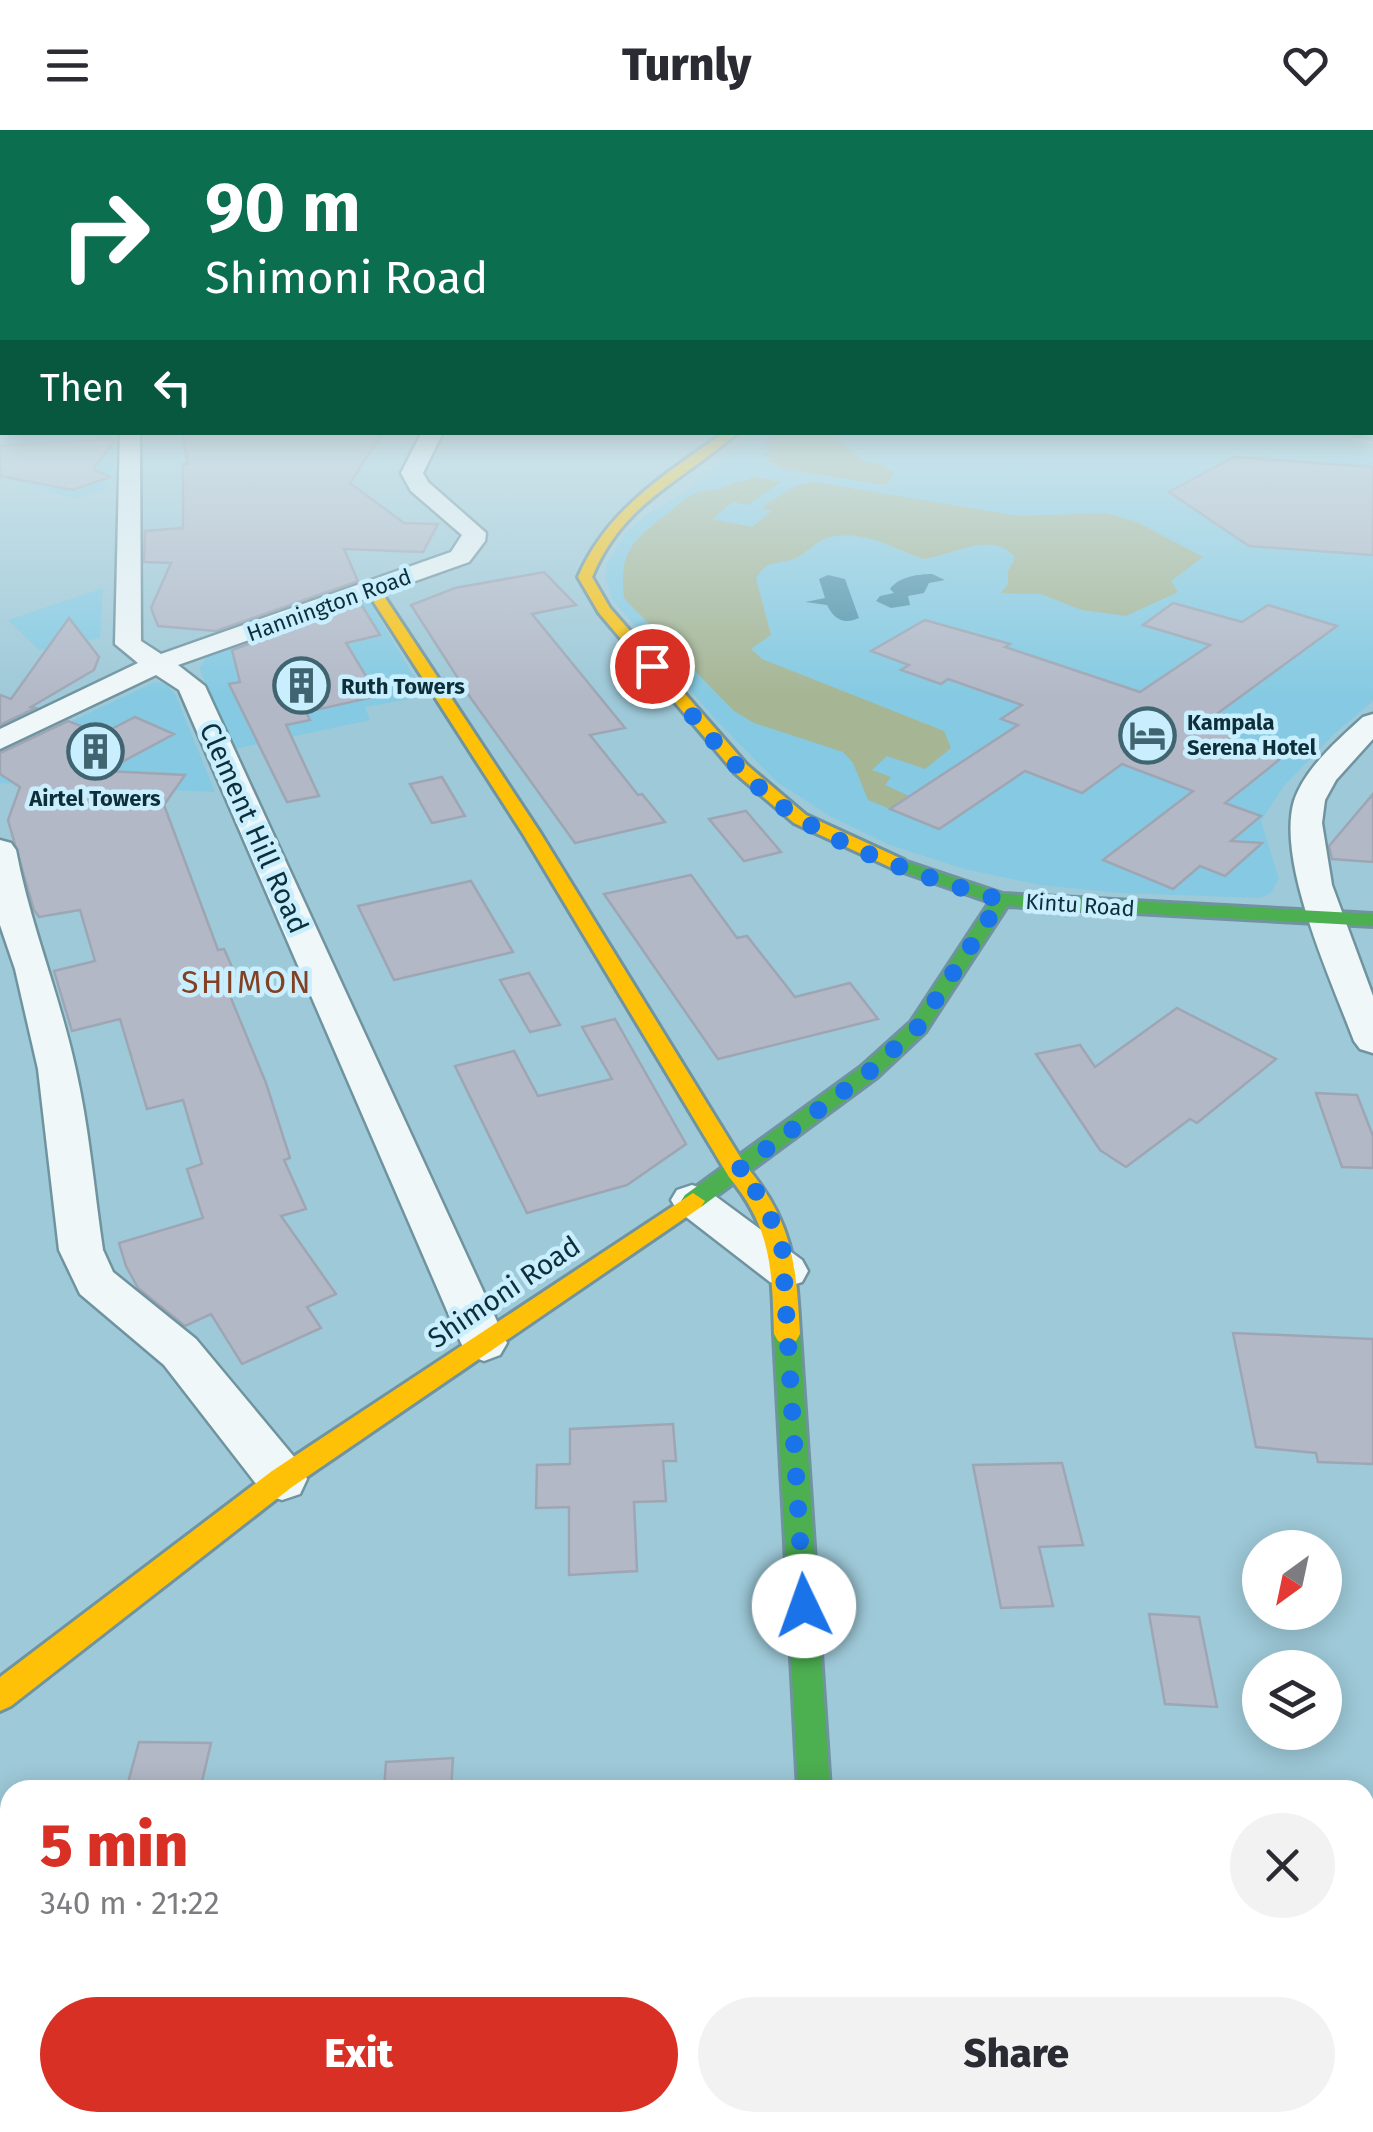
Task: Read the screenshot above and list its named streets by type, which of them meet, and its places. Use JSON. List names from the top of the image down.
{
  "streets": {
    "street": [
      "Hannington Road",
      "Clement Hill Road",
      "Kintu Road",
      "Shimoni Road"
    ]
  },
  "crossings": [
    ["Hannington Road", "Clement Hill Road"],
    ["Clement Hill Road", "Shimoni Road"],
    ["Kintu Road", "Shimoni Road"]
  ],
  "districts": ["SHIMON"],
  "places": {
    "building": ["Ruth Towers", "Airtel Towers"],
    "hotel": ["Kampala Serena Hotel"]
  },
  "north": "bottom left",
  "page": {
    "header": "Turnly",
    "turn": ["90 m", "Shimoni Road"],
    "then": "Then",
    "heading": ["5 min", "340 m · 21:22"],
    "buttons": ["Exit", "Share"]
  }
}
